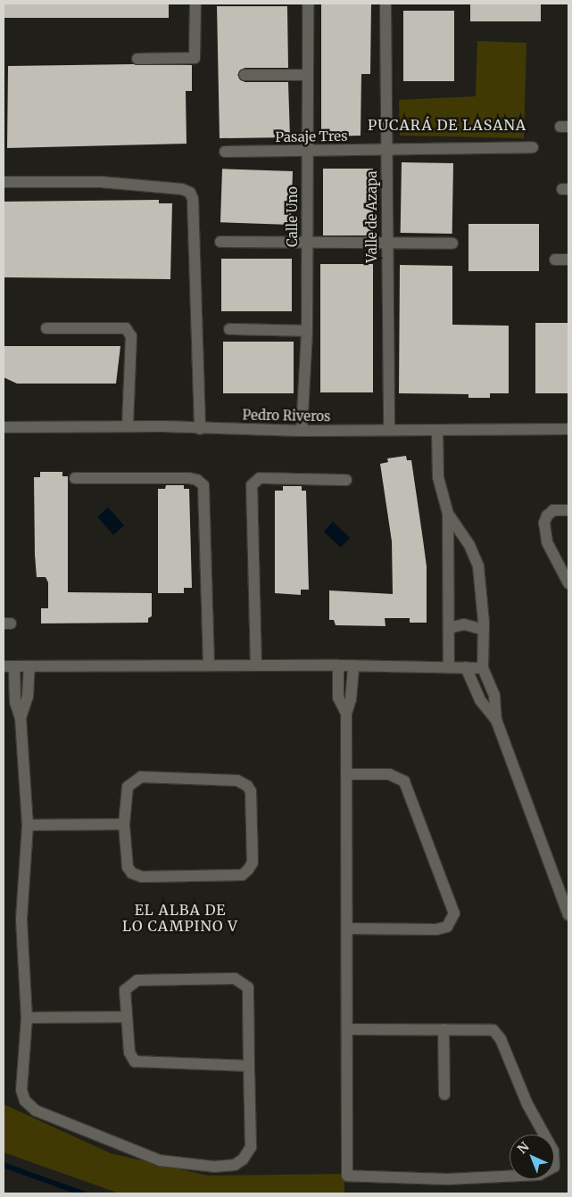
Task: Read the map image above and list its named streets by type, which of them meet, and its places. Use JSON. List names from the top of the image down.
{
  "streets": {
    "street": [
      "Pasaje Tres",
      "Calle Uno",
      "Valle de Azapa",
      "Pedro Riveros"
    ]
  },
  "crossings": [
    ["Pasaje Tres", "Calle Uno"],
    ["Pasaje Tres", "Valle de Azapa"],
    ["Calle Uno", "Pedro Riveros"],
    ["Valle de Azapa", "Pedro Riveros"]
  ],
  "districts": ["PUCARÁ DE LASANA", "EL ALBA DE LO CAMPINO V"],
  "north": "top left"
}
